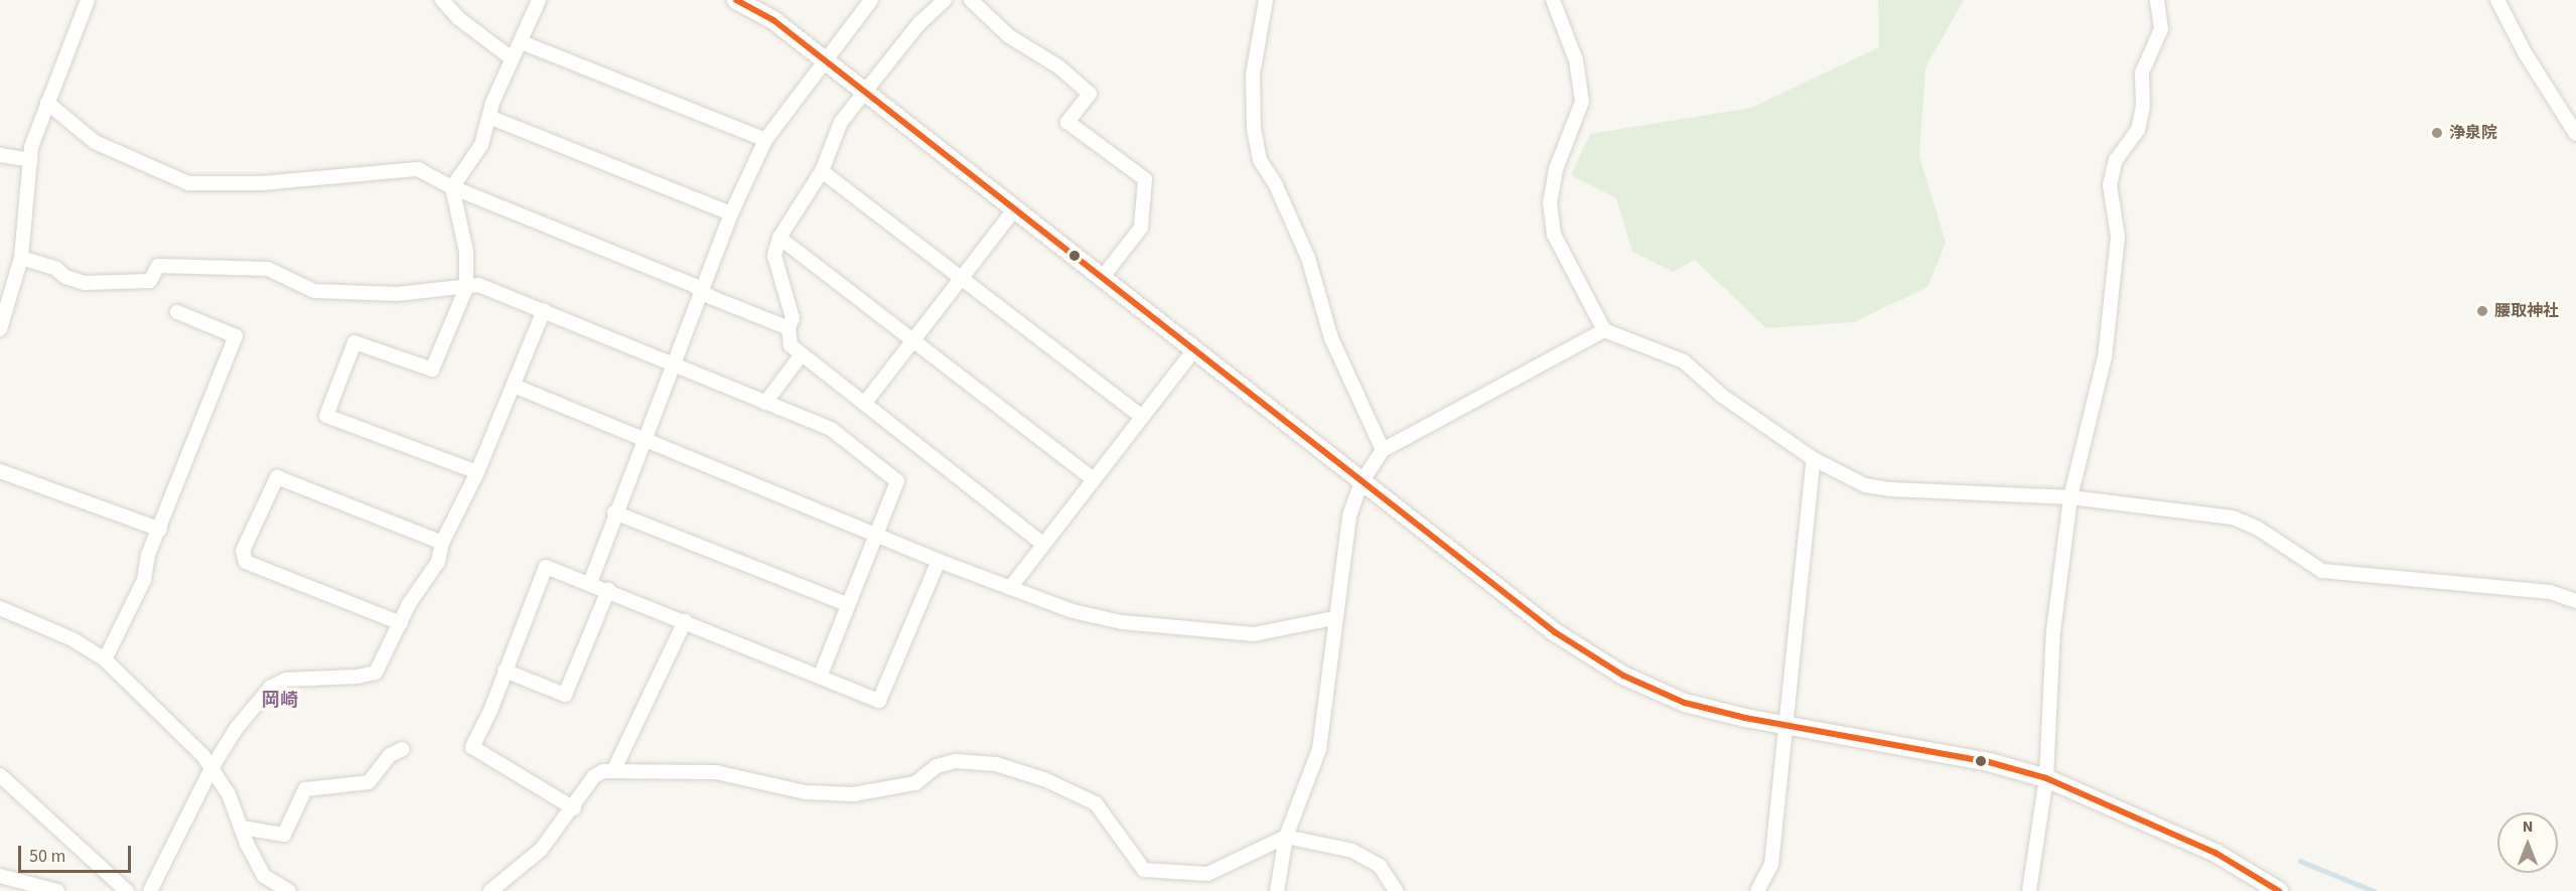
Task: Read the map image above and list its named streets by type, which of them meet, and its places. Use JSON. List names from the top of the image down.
{
  "districts": ["岡崎"],
  "places": ["浄泉院", "腰取神社"],
  "scale_bar": "50 m",
  "north": "top"
}
